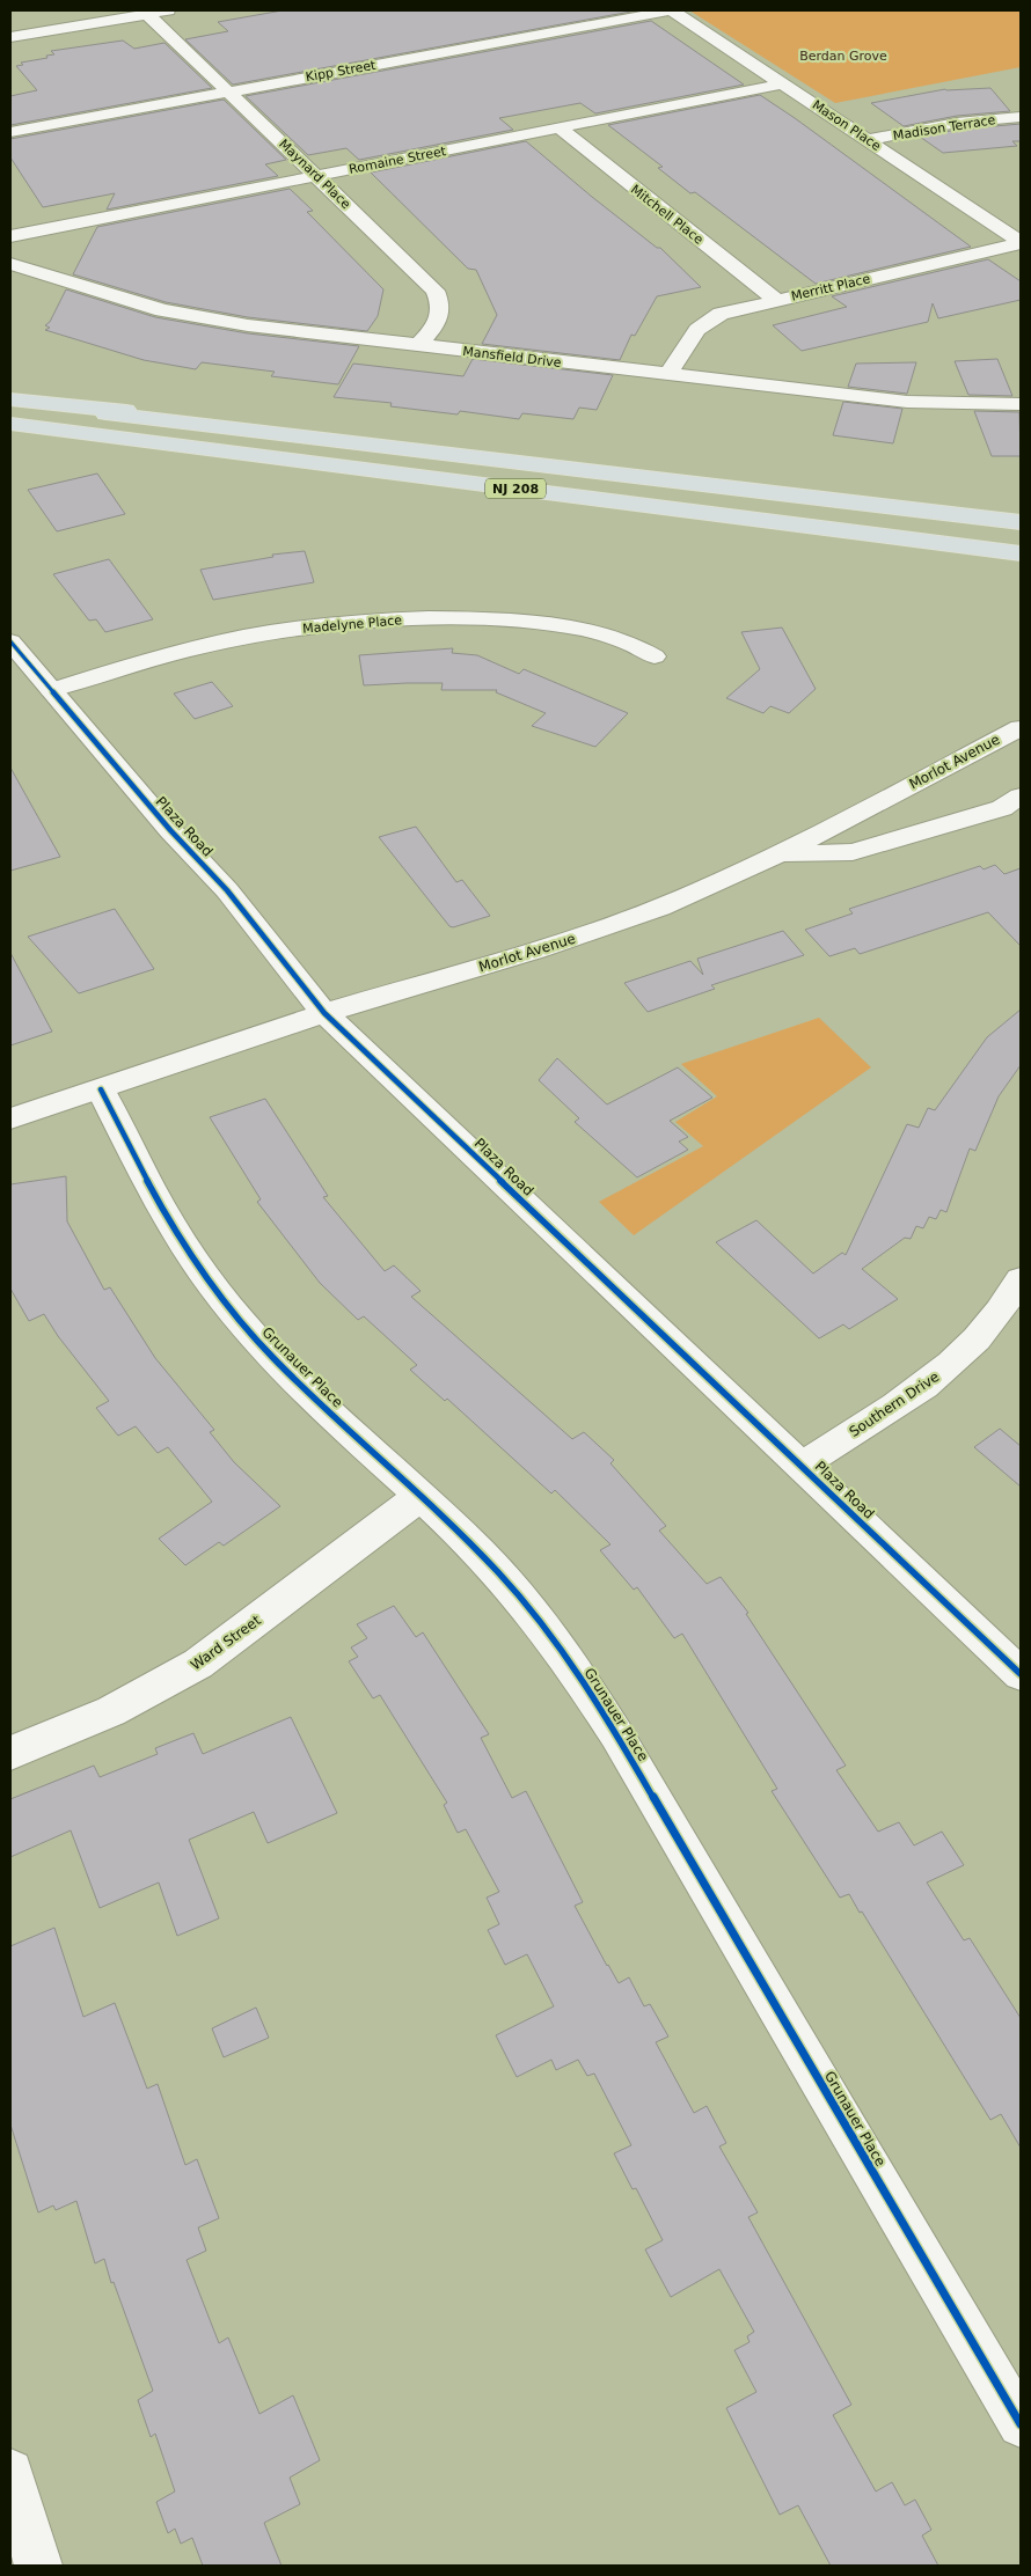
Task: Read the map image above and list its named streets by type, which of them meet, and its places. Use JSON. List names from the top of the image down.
{
  "streets": {
    "highway": ["NJ 208"],
    "street": [
      "Kipp Street",
      "Mason Place",
      "Madison Terrace",
      "Romaine Street",
      "Maynard Place",
      "Mitchell Place",
      "Merritt Place",
      "Mansfield Drive",
      "Madelyne Place",
      "Morlot Avenue",
      "Plaza Road",
      "Grunauer Place",
      "Southern Drive",
      "Ward Street"
    ]
  },
  "crossings": [
    ["Kipp Street", "Mason Place"],
    ["Kipp Street", "Maynard Place"],
    ["Mason Place", "Madison Terrace"],
    ["Mason Place", "Romaine Street"],
    ["Mason Place", "Merritt Place"],
    ["Romaine Street", "Maynard Place"],
    ["Romaine Street", "Mitchell Place"],
    ["Maynard Place", "Mansfield Drive"],
    ["Mitchell Place", "Merritt Place"],
    ["Merritt Place", "Mansfield Drive"],
    ["Madelyne Place", "Plaza Road"],
    ["Morlot Avenue", "Plaza Road"],
    ["Morlot Avenue", "Grunauer Place"],
    ["Plaza Road", "Southern Drive"],
    ["Grunauer Place", "Ward Street"]
  ],
  "parks": ["Berdan Grove"]
}
